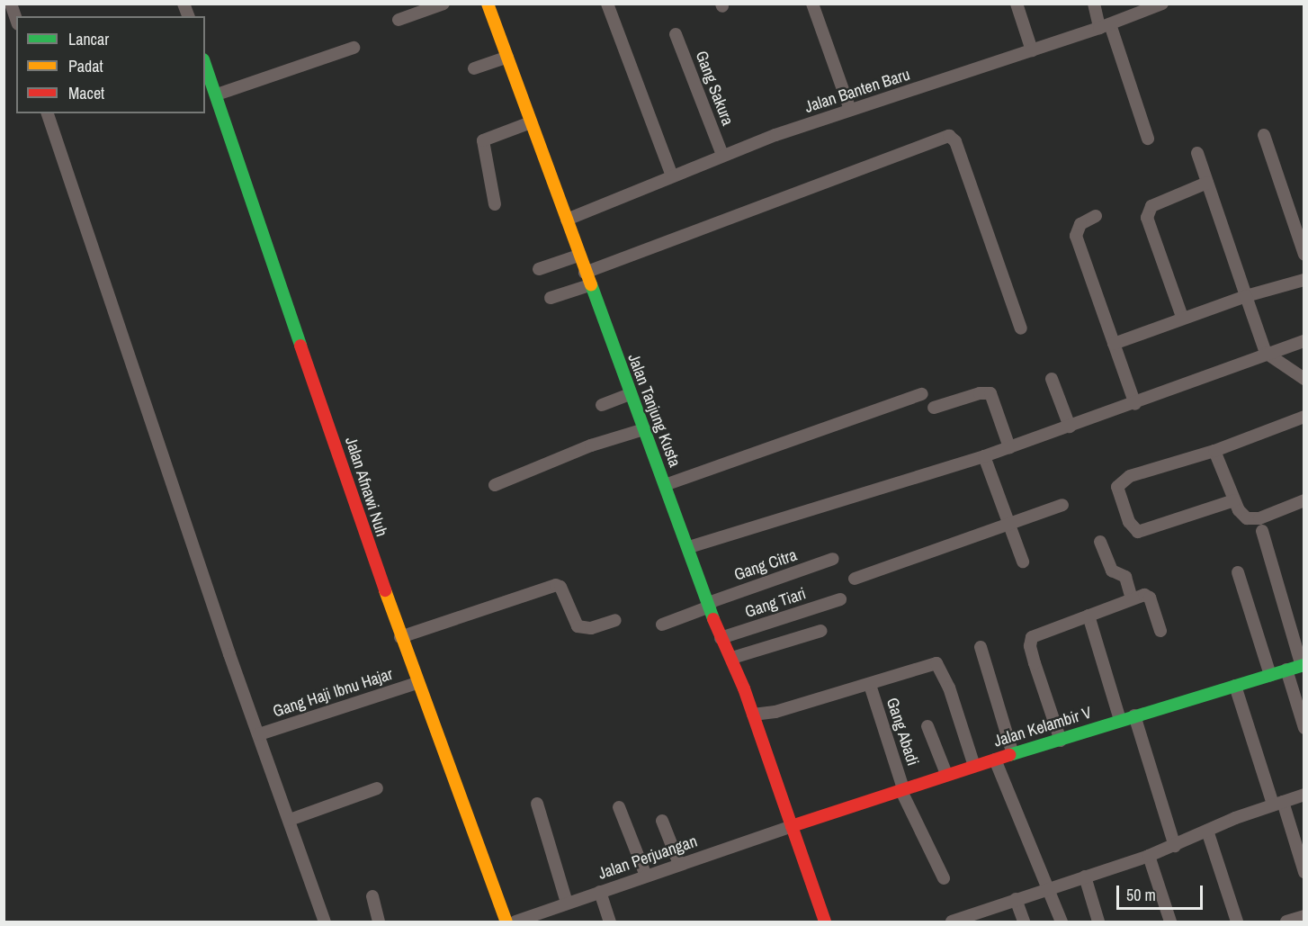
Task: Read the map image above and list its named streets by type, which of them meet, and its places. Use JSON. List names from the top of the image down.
{
  "streets": {
    "street": [
      "Gang Sakura",
      "Jalan Banten Baru",
      "Jalan Tanjung Kusta",
      "Jalan Afnawi Nuh",
      "Gang Citra",
      "Gang Tiari",
      "Gang Haji Ibnu Hajar",
      "Jalan Kelambir V",
      "Gang Abadi",
      "Jalan Perjuangan"
    ]
  },
  "crossings": [
    ["Gang Sakura", "Jalan Banten Baru"],
    ["Jalan Banten Baru", "Jalan Tanjung Kusta"],
    ["Jalan Tanjung Kusta", "Gang Citra"],
    ["Jalan Tanjung Kusta", "Gang Tiari"],
    ["Jalan Tanjung Kusta", "Jalan Kelambir V"],
    ["Jalan Tanjung Kusta", "Jalan Perjuangan"],
    ["Jalan Afnawi Nuh", "Gang Haji Ibnu Hajar"],
    ["Jalan Kelambir V", "Gang Abadi"],
    ["Jalan Kelambir V", "Jalan Perjuangan"]
  ],
  "legend": ["Lancar", "Padat", "Macet"],
  "scale_bar": "50 m"
}
